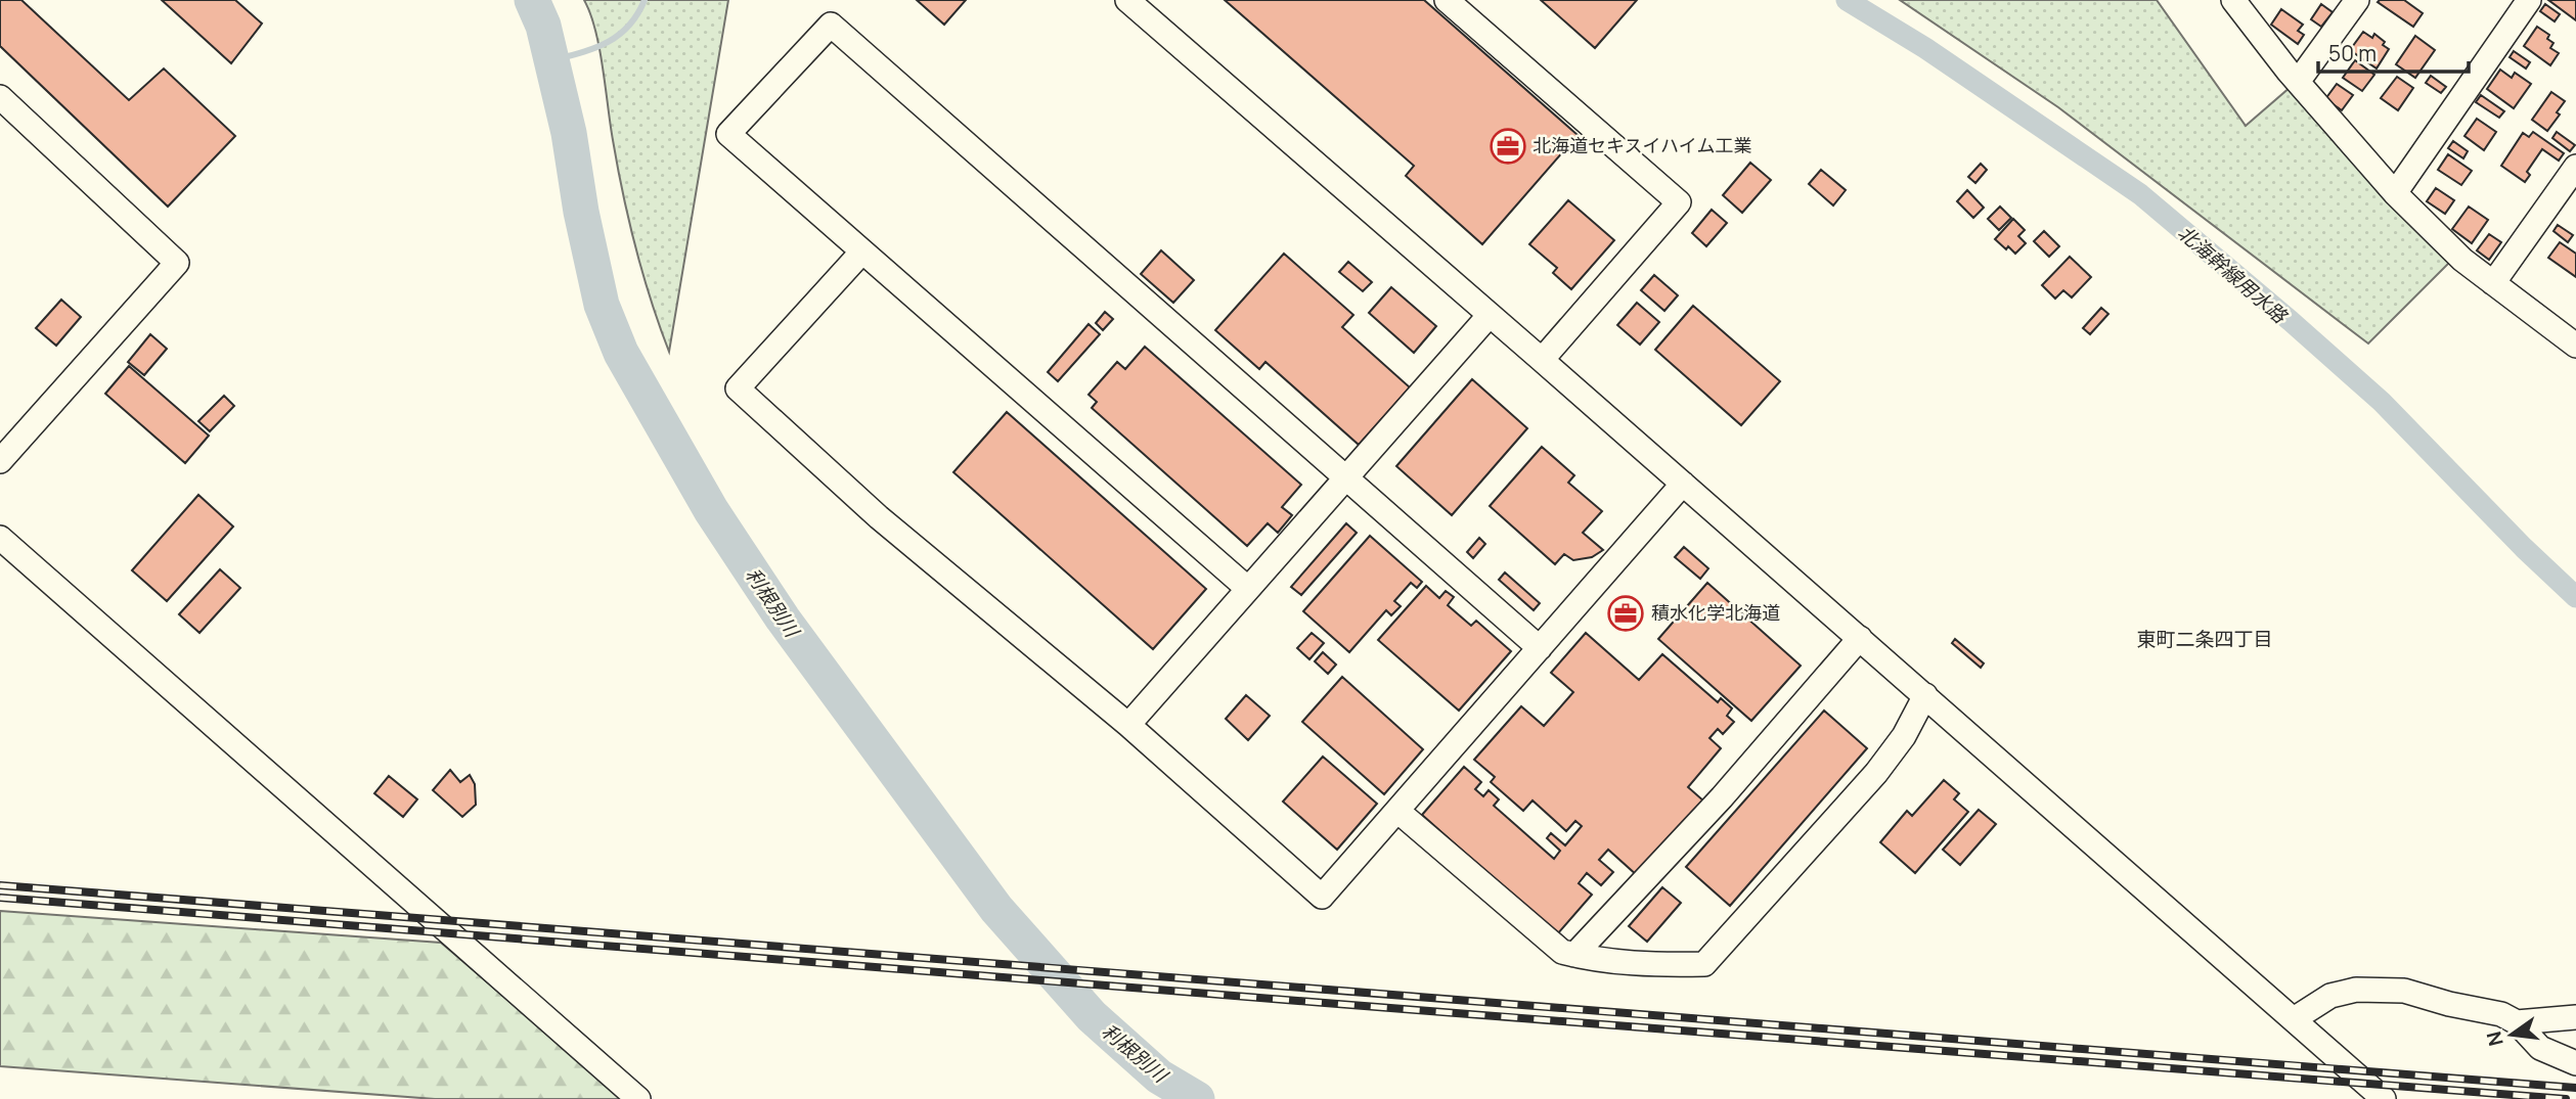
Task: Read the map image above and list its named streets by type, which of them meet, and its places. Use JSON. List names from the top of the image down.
{
  "districts": ["東町二条四丁目"],
  "water": ["北海幹線用水路", "利根別川"],
  "places": {
    "office": ["北海道セキスイハイム工業", "積水化学北海道"]
  },
  "scale_bar": "50 m",
  "north": "left"
}
